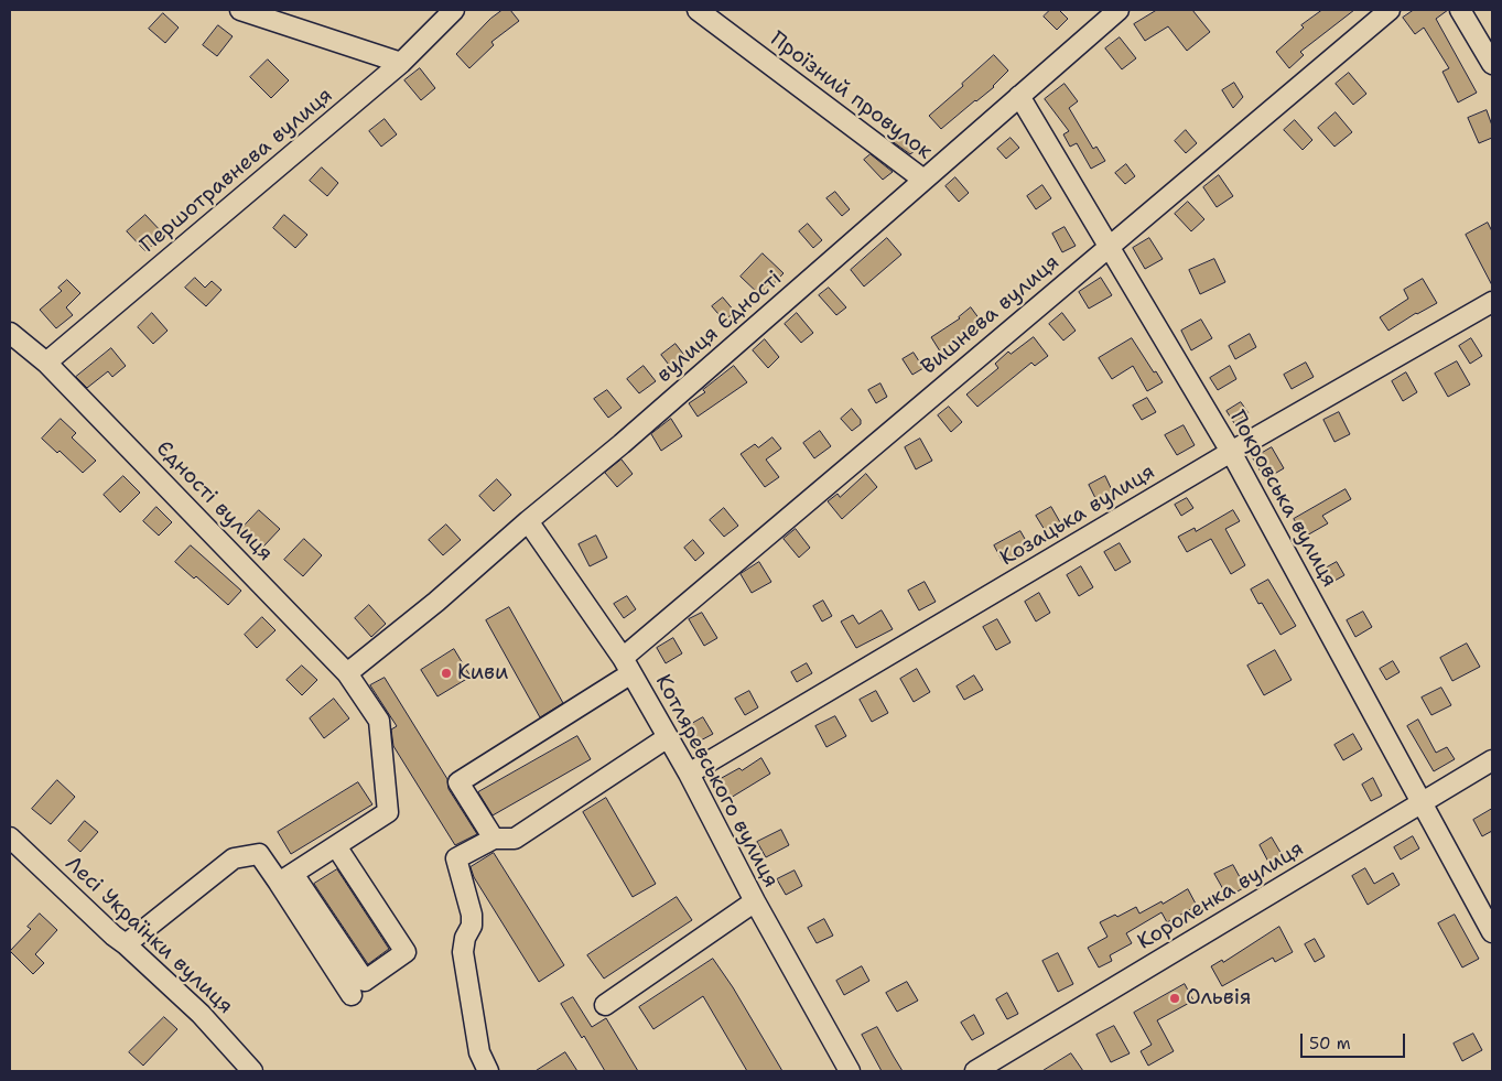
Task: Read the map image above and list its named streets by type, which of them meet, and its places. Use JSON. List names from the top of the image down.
{
  "streets": {
    "street": [
      "Проїзний провулок",
      "Першотравнева вулиця",
      "Вишнева вулиця",
      "вулиця Єдності",
      "Покровська вулиця",
      "Єдності вулиця",
      "Козацька вулиця",
      "Котляревського вулиця",
      "Короленка вулиця",
      "Лесі Українки вулиця"
    ]
  },
  "crossings": [
    ["Проїзний провулок", "вулиця Єдності"],
    ["Першотравнева вулиця", "Єдності вулиця"],
    ["Вишнева вулиця", "Покровська вулиця"],
    ["Вишнева вулиця", "Котляревського вулиця"],
    ["вулиця Єдності", "Покровська вулиця"],
    ["вулиця Єдності", "Єдності вулиця"],
    ["вулиця Єдності", "Котляревського вулиця"],
    ["Покровська вулиця", "Козацька вулиця"],
    ["Покровська вулиця", "Короленка вулиця"],
    ["Козацька вулиця", "Котляревського вулиця"]
  ],
  "places": ["Киви", "Ольвія"],
  "scale_bar": "50 m"
}
